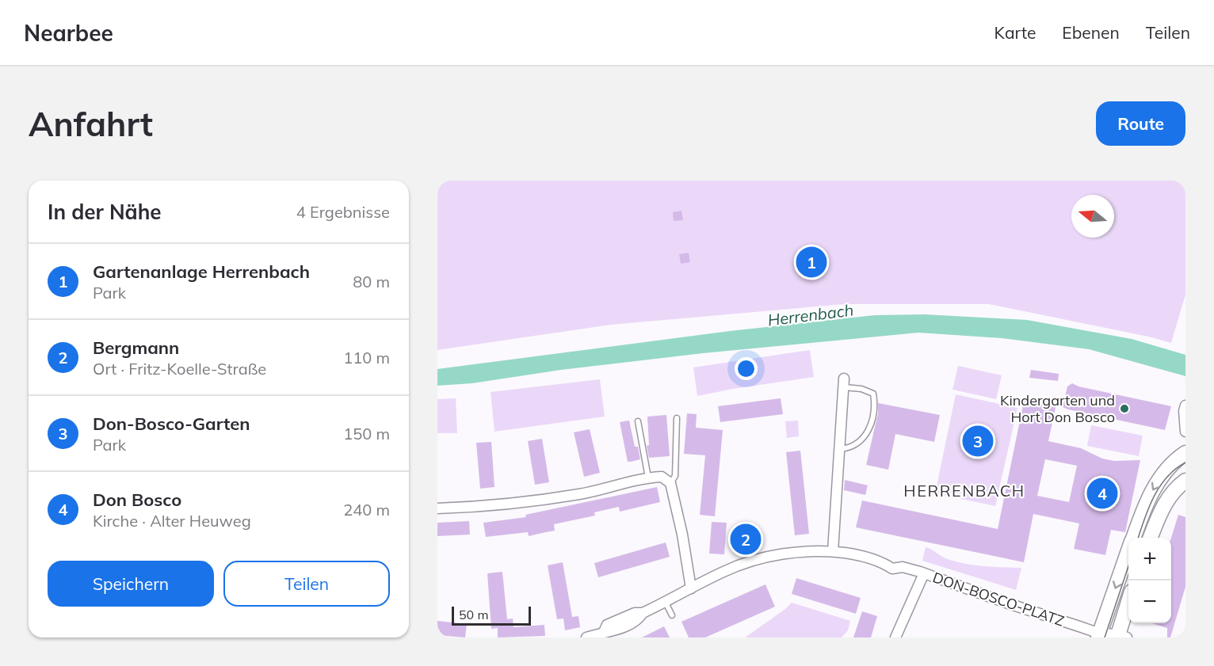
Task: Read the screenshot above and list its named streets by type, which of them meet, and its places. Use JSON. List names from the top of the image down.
{
  "streets": {
    "street": ["DON-BOSCO-PLATZ"]
  },
  "districts": ["HERRENBACH"],
  "water": ["Herrenbach"],
  "places": ["Kindergarten und Hort Don Bosco"],
  "scale_bar": "50 m",
  "north": "left",
  "page": {
    "header": "Nearbee",
    "nav": ["Karte", "Ebenen", "Teilen"],
    "buttons": [
      "Route",
      ["Speichern", "Teilen"]
    ],
    "title": "Anfahrt",
    "heading": ["In der Nähe", "4 Ergebnisse"],
    "list": [
      {
        "mark": "1",
        "name": "Gartenanlage Herrenbach",
        "note": "Park",
        "value": "80 m"
      },
      {
        "mark": "2",
        "name": "Bergmann",
        "note": "Ort · Fritz-Koelle-Straße",
        "value": "110 m"
      },
      {
        "mark": "3",
        "name": "Don-Bosco-Garten",
        "note": "Park",
        "value": "150 m"
      },
      {
        "mark": "4",
        "name": "Don Bosco",
        "note": "Kirche · Alter Heuweg",
        "value": "240 m"
      }
    ],
    "pins": [
      "1",
      "3",
      "4",
      "2"
    ],
    "map_buttons": ["+", "−"],
    "scale": "50 m"
  }
}
